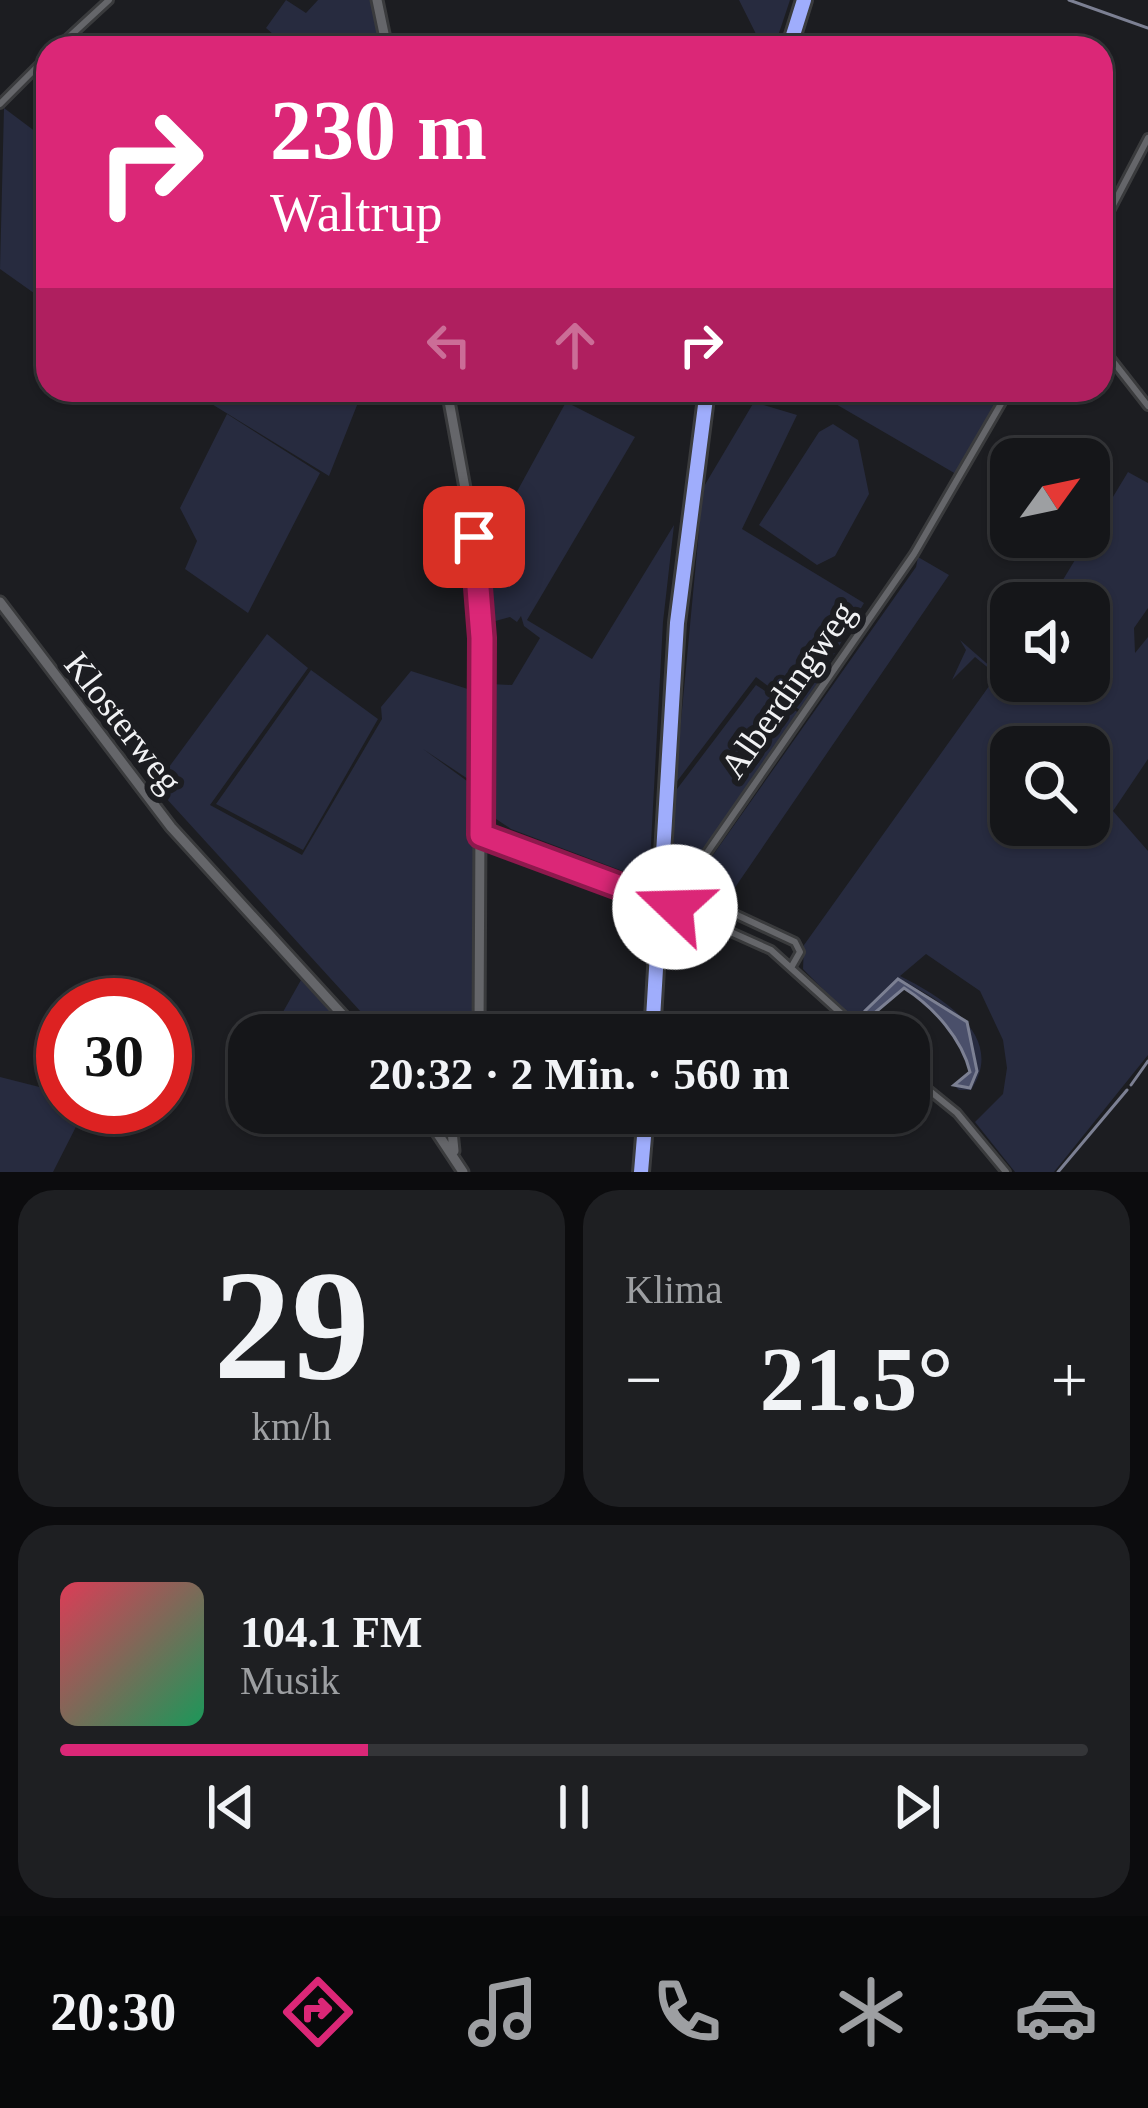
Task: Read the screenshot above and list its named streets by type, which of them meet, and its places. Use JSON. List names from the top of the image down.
{
  "streets": {
    "main road": ["Klosterweg"],
    "street": ["Alberdingweg"]
  },
  "north": "top right",
  "page": {
    "turn": ["230 m", "Waltrup"],
    "limit": "30",
    "trip": "20:32 · 2 Min. · 560 m",
    "tile": [
      ["29", "km/h"],
      "Klima"
    ],
    "heat": ["−", "21.5°", "+"],
    "song": ["104.1 FM", "Musik"],
    "tabs": "20:30"
  }
}
